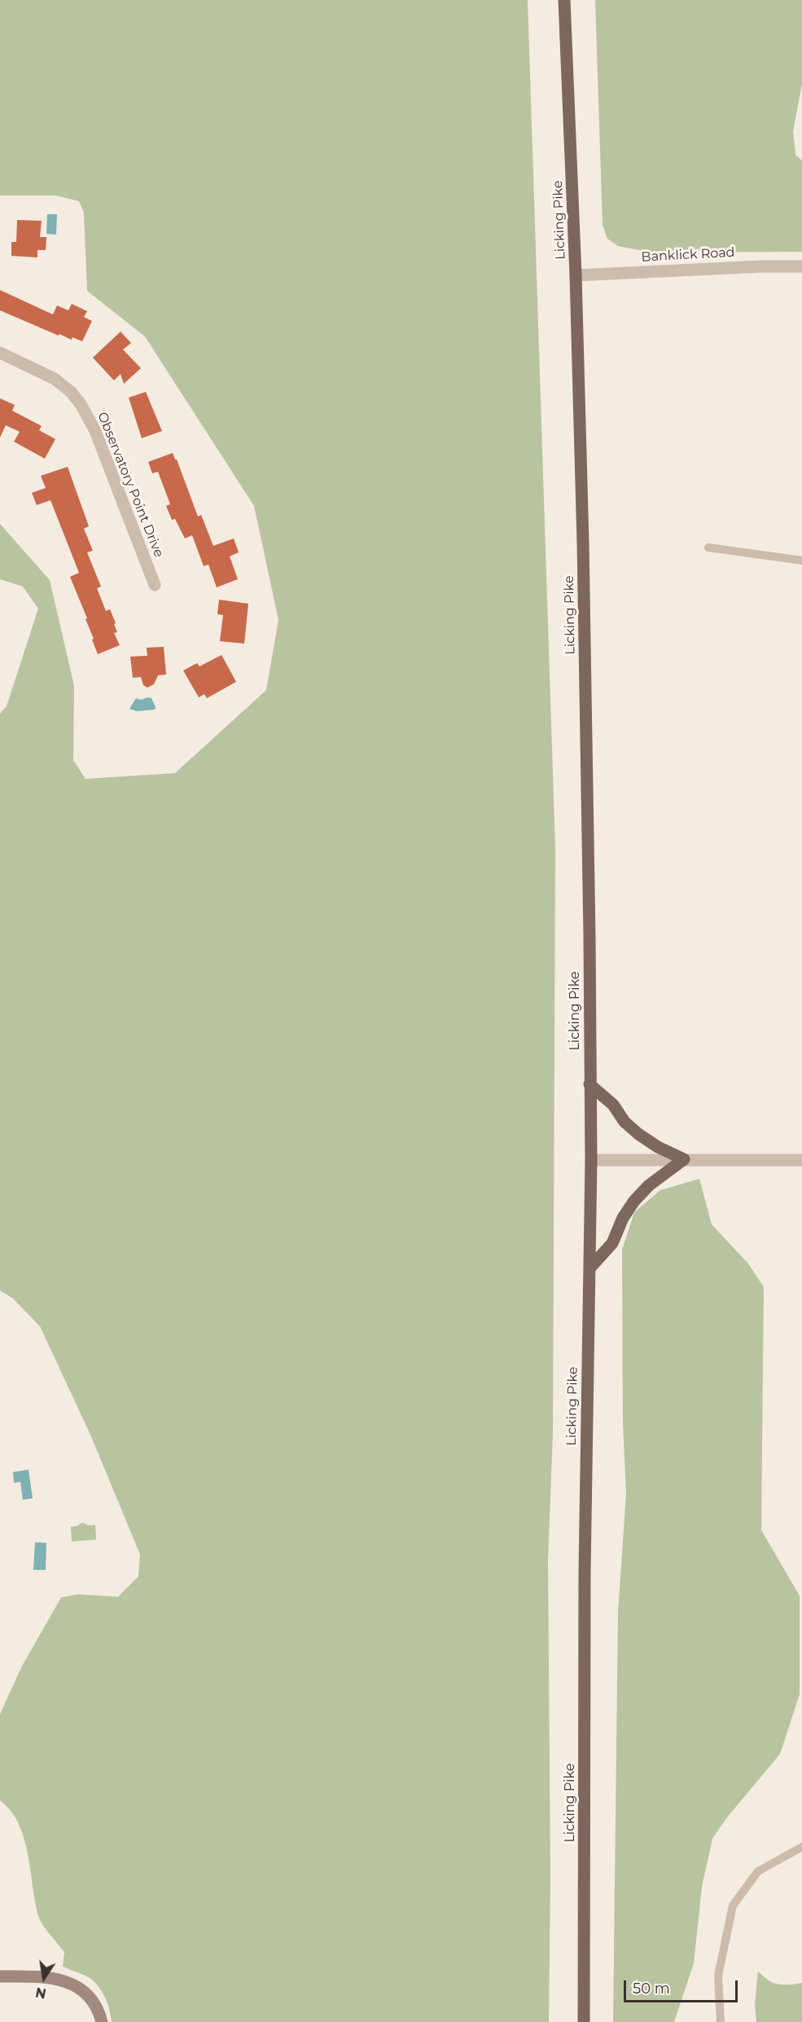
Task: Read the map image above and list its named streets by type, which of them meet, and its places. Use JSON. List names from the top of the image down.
{
  "streets": {
    "main road": ["Licking Pike"],
    "street": ["Banklick Road", "Observatory Point Drive"]
  },
  "crossings": [
    ["Licking Pike", "Banklick Road"]
  ],
  "scale_bar": "50 m",
  "north": "bottom"
}
